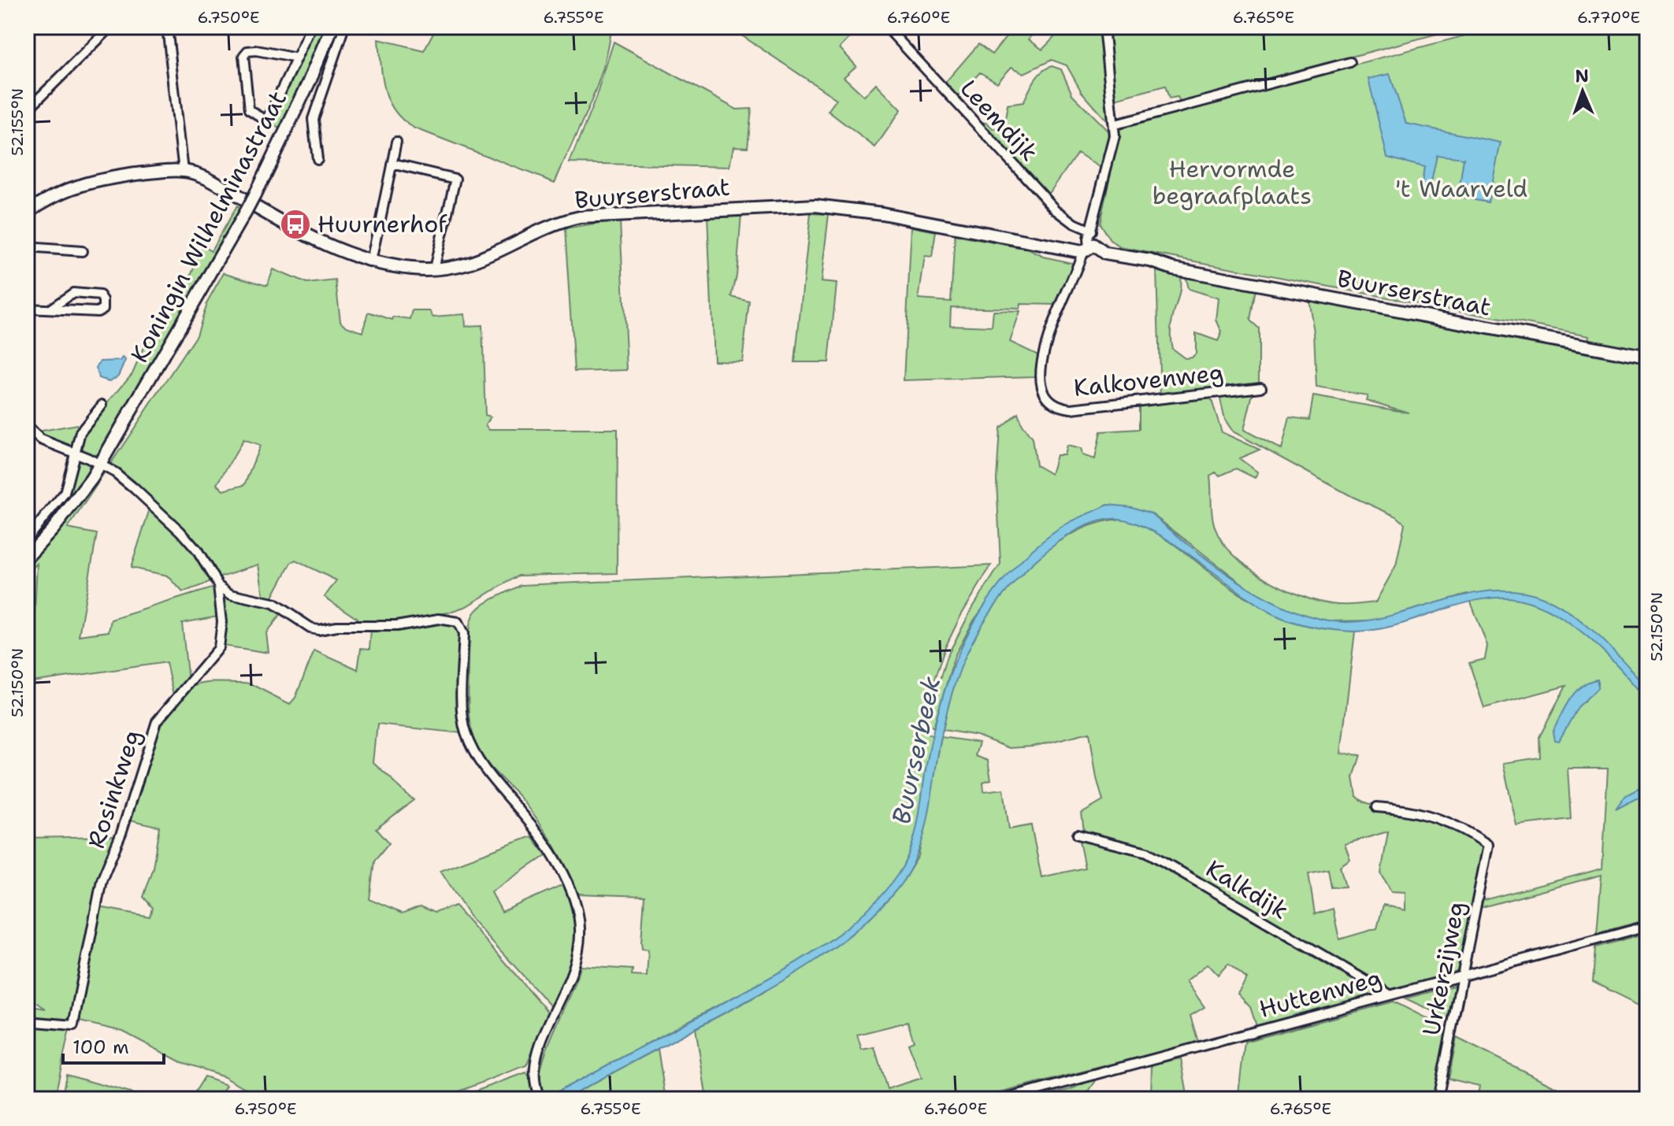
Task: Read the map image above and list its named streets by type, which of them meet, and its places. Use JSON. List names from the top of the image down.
{
  "streets": {
    "main road": ["Buurserstraat", "Koningin Wilhelminastraat"],
    "street": [
      "Leemdijk",
      "Kalkovenweg",
      "Rosinkweg",
      "Kalkdijk",
      "Urkerzijweg",
      "Huttenweg"
    ]
  },
  "crossings": [
    ["Buurserstraat", "Kalkovenweg"],
    ["Kalkdijk", "Huttenweg"],
    ["Urkerzijweg", "Huttenweg"]
  ],
  "water": ["Buurserbeek"],
  "parks": ["Hervormde begraafplaats", "'t Waarveld"],
  "places": {
    "bus stop": ["Huurnerhof"]
  },
  "scale_bar": "100 m",
  "north": "top",
  "coordinates": [
    "6.750°E",
    "6.755°E",
    "6.760°E",
    "6.765°E",
    "6.770°E",
    "52.155°N",
    "52.150°N"
  ]
}
